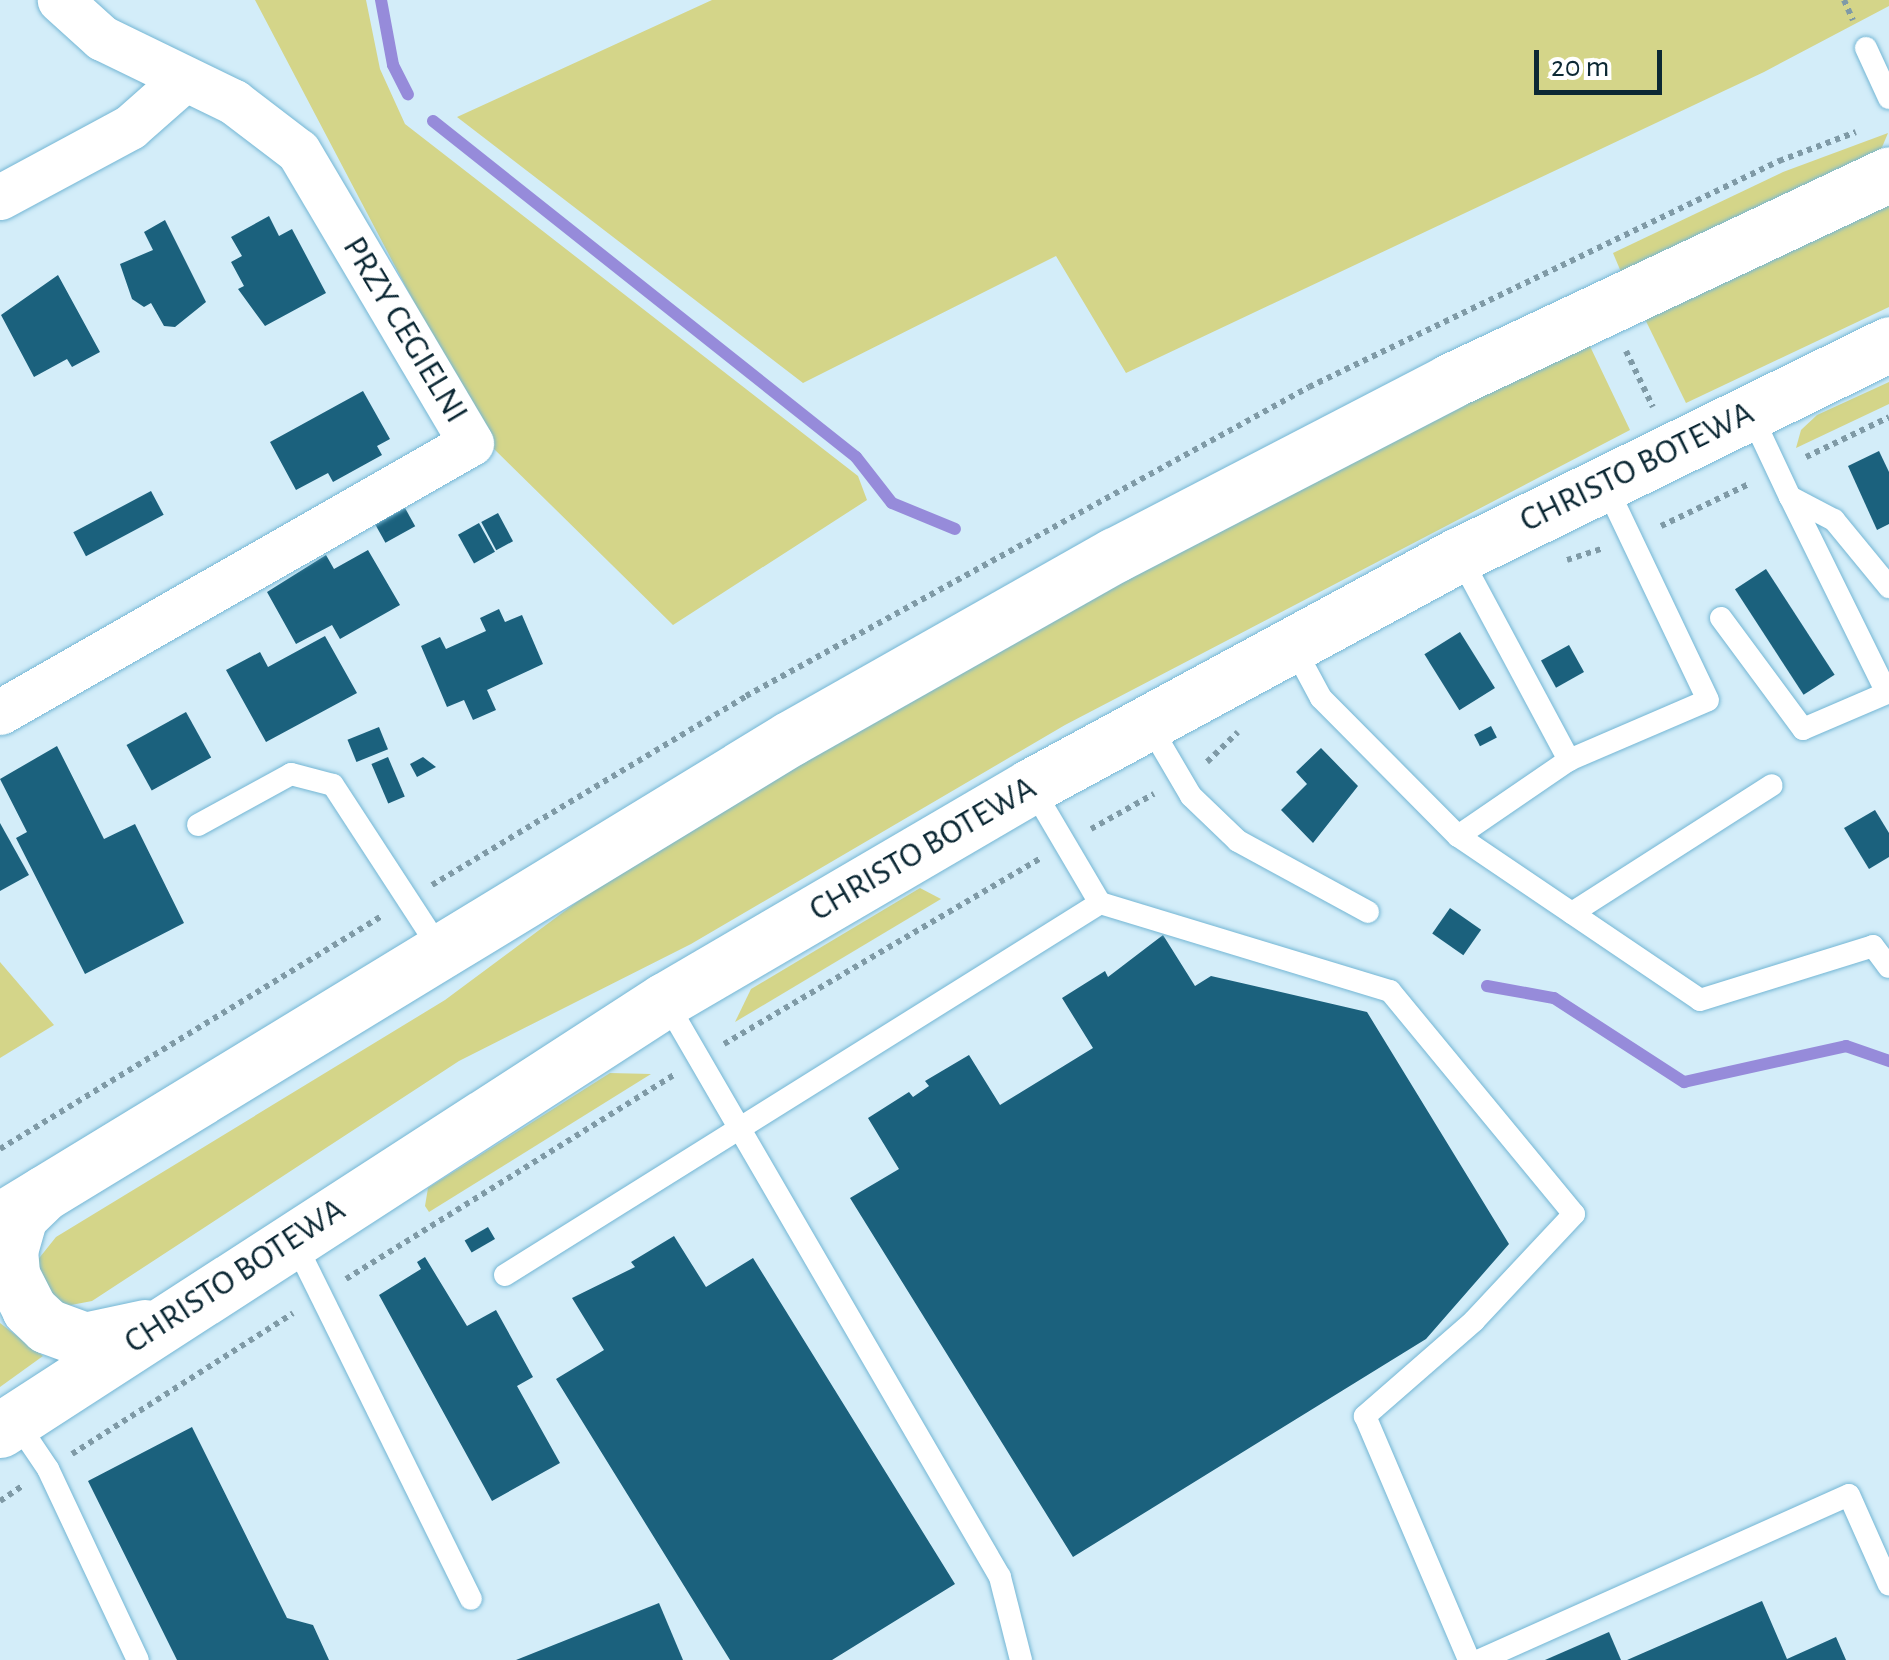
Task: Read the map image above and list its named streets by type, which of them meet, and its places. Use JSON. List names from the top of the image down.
{
  "streets": {
    "main road": ["CHRISTO BOTEWA"],
    "street": ["PRZY CEGIELNI"]
  },
  "scale_bar": "20 m"
}
